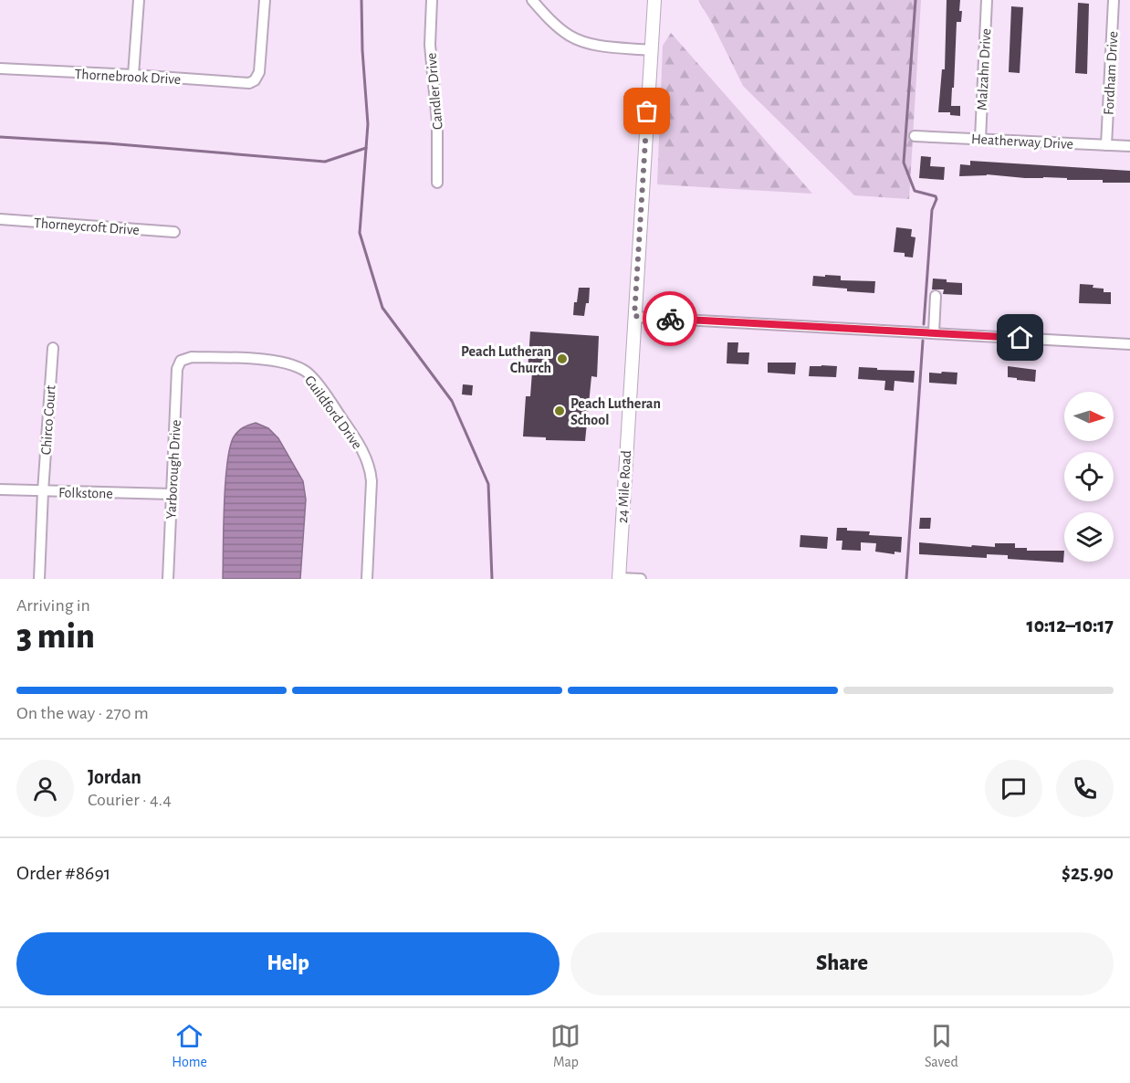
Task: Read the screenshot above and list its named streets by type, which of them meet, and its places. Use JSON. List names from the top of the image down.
{
  "streets": {
    "street": [
      "Malzahn Drive",
      "Fordham Drive",
      "Thornebrook Drive",
      "Candler Drive",
      "Heatherway Drive",
      "Thorneycroft Drive",
      "Guildford Drive",
      "Chirco Court",
      "Yarborough Drive",
      "24 Mile Road",
      "Folkstone"
    ]
  },
  "crossings": [
    ["Malzahn Drive", "Heatherway Drive"],
    ["Fordham Drive", "Heatherway Drive"],
    ["Guildford Drive", "Yarborough Drive"],
    ["Chirco Court", "Folkstone"],
    ["Yarborough Drive", "Folkstone"]
  ],
  "places": ["Peach Lutheran Church", "Peach Lutheran School"],
  "north": "right",
  "page": {
    "heading": ["3 min", "Arriving in", "10:12–10:17"],
    "panel": [
      "Jordan",
      "Courier · 4.4",
      "Order #8691",
      "$25.90"
    ],
    "bar": "On the way · 270 m",
    "buttons": ["Help", "Share"],
    "tabs": ["Home", "Map", "Saved"]
  }
}
